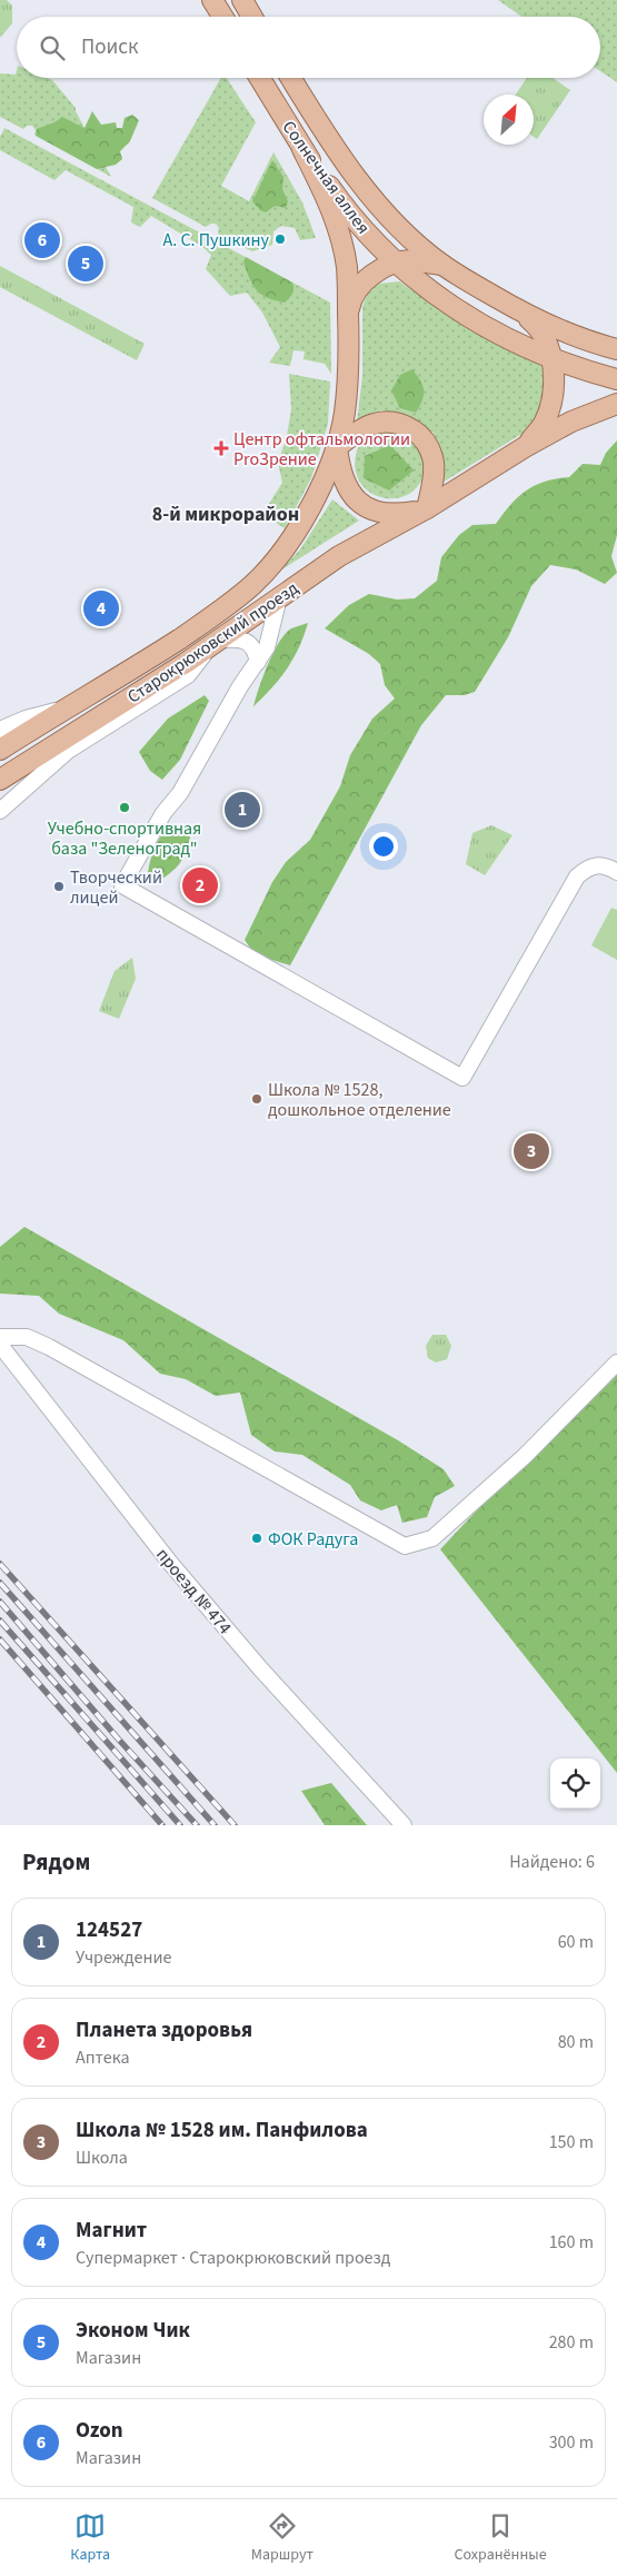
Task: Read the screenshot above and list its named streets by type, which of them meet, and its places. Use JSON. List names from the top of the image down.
{
  "streets": {
    "main road": ["Солнечная аллея", "Старокрюковский проезд"],
    "street": ["проезд № 474"]
  },
  "districts": ["8-й микрорайон"],
  "places": {
    "other": [
      "А. С. Пушкину",
      "Учебно-спортивная база \"Зеленоград\"",
      "Творческий лицей",
      "Школа № 1528, дошкольное отделение",
      "ФОК Радуга"
    ],
    "health": ["Центр офтальмологии ProЗрение"]
  },
  "north": "top right",
  "page": {
    "search": "Поиск",
    "pins": [
      "6",
      "5",
      "4",
      "1",
      "2",
      "3"
    ],
    "heading": ["Рядом", "Найдено: 6"],
    "list": [
      {
        "mark": "1",
        "name": "124527",
        "note": "Учреждение",
        "value": "60 m"
      },
      {
        "mark": "2",
        "name": "Планета здоровья",
        "note": "Аптека",
        "value": "80 m"
      },
      {
        "mark": "3",
        "name": "Школа № 1528 им. Панфилова",
        "note": "Школа",
        "value": "150 m"
      },
      {
        "mark": "4",
        "name": "Магнит",
        "note": "Супермаркет · Старокрюковский проезд",
        "value": "160 m"
      },
      {
        "mark": "5",
        "name": "Эконом Чик",
        "note": "Магазин",
        "value": "280 m"
      },
      {
        "mark": "6",
        "name": "Ozon",
        "note": "Магазин",
        "value": "300 m"
      }
    ],
    "nav": ["Карта", "Маршрут", "Сохранённые"]
  }
}
